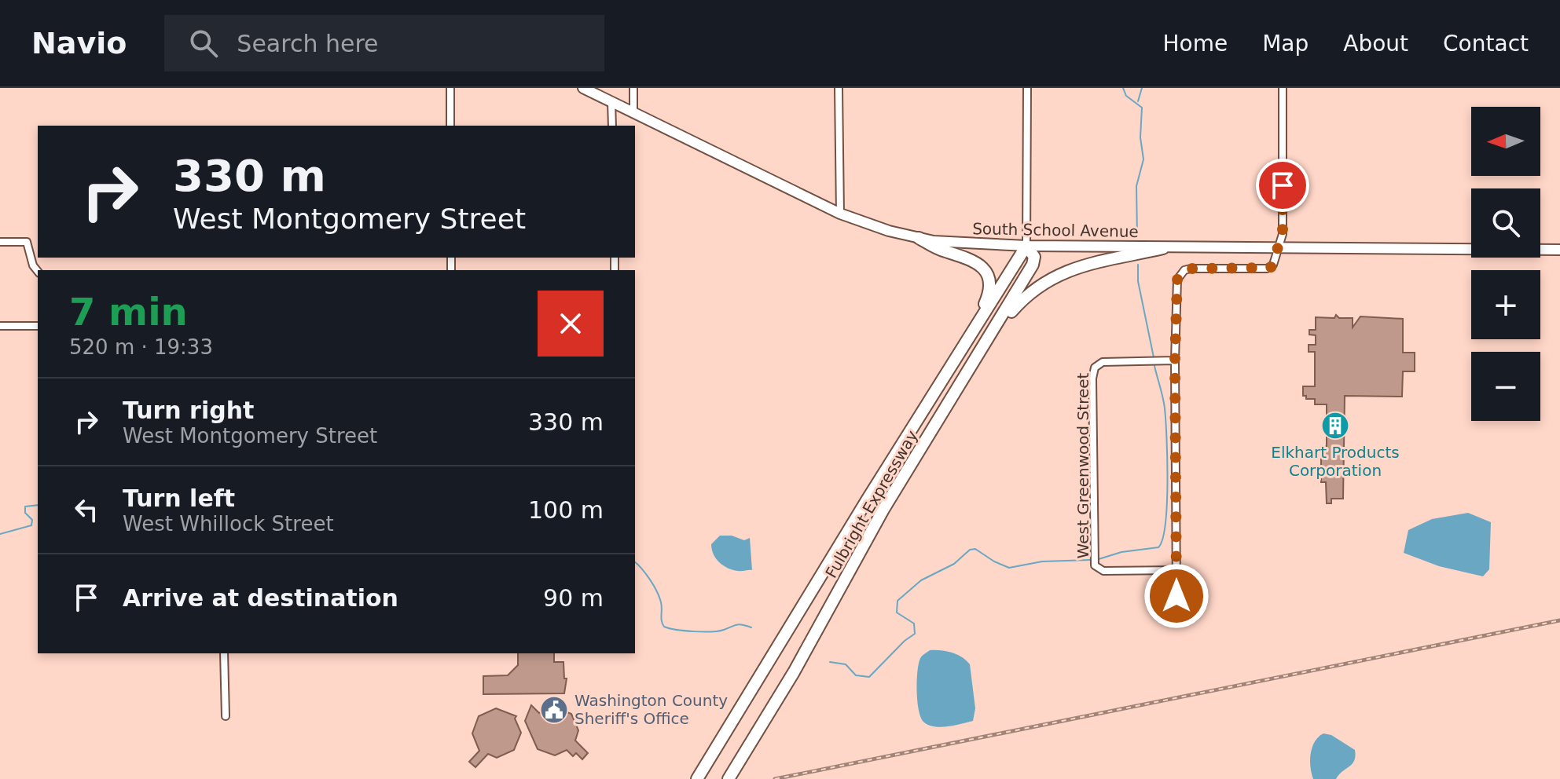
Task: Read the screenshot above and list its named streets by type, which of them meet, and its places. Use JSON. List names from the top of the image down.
{
  "streets": {
    "highway": ["Fulbright Expressway"],
    "main road": ["South School Avenue"],
    "street": ["West Greenwood Street"]
  },
  "crossings": [
    ["South School Avenue", "Fulbright Expressway"]
  ],
  "places": {
    "building": ["Elkhart Products Corporation"],
    "public building": ["Washington County Sheriff's Office"]
  },
  "north": "left",
  "page": {
    "header": "Navio",
    "search": "Search here",
    "nav": [
      "Home",
      "Map",
      "About",
      "Contact"
    ],
    "map_buttons": ["+", "−"],
    "turn": ["330 m", "West Montgomery Street"],
    "heading": ["7 min", "520 m · 19:33"],
    "list": [
      {
        "name": "Turn right",
        "note": "West Montgomery Street",
        "value": "330 m"
      },
      {
        "name": "Turn left",
        "note": "West Whillock Street",
        "value": "100 m"
      },
      {
        "name": "Arrive at destination",
        "value": "90 m"
      }
    ]
  }
}
